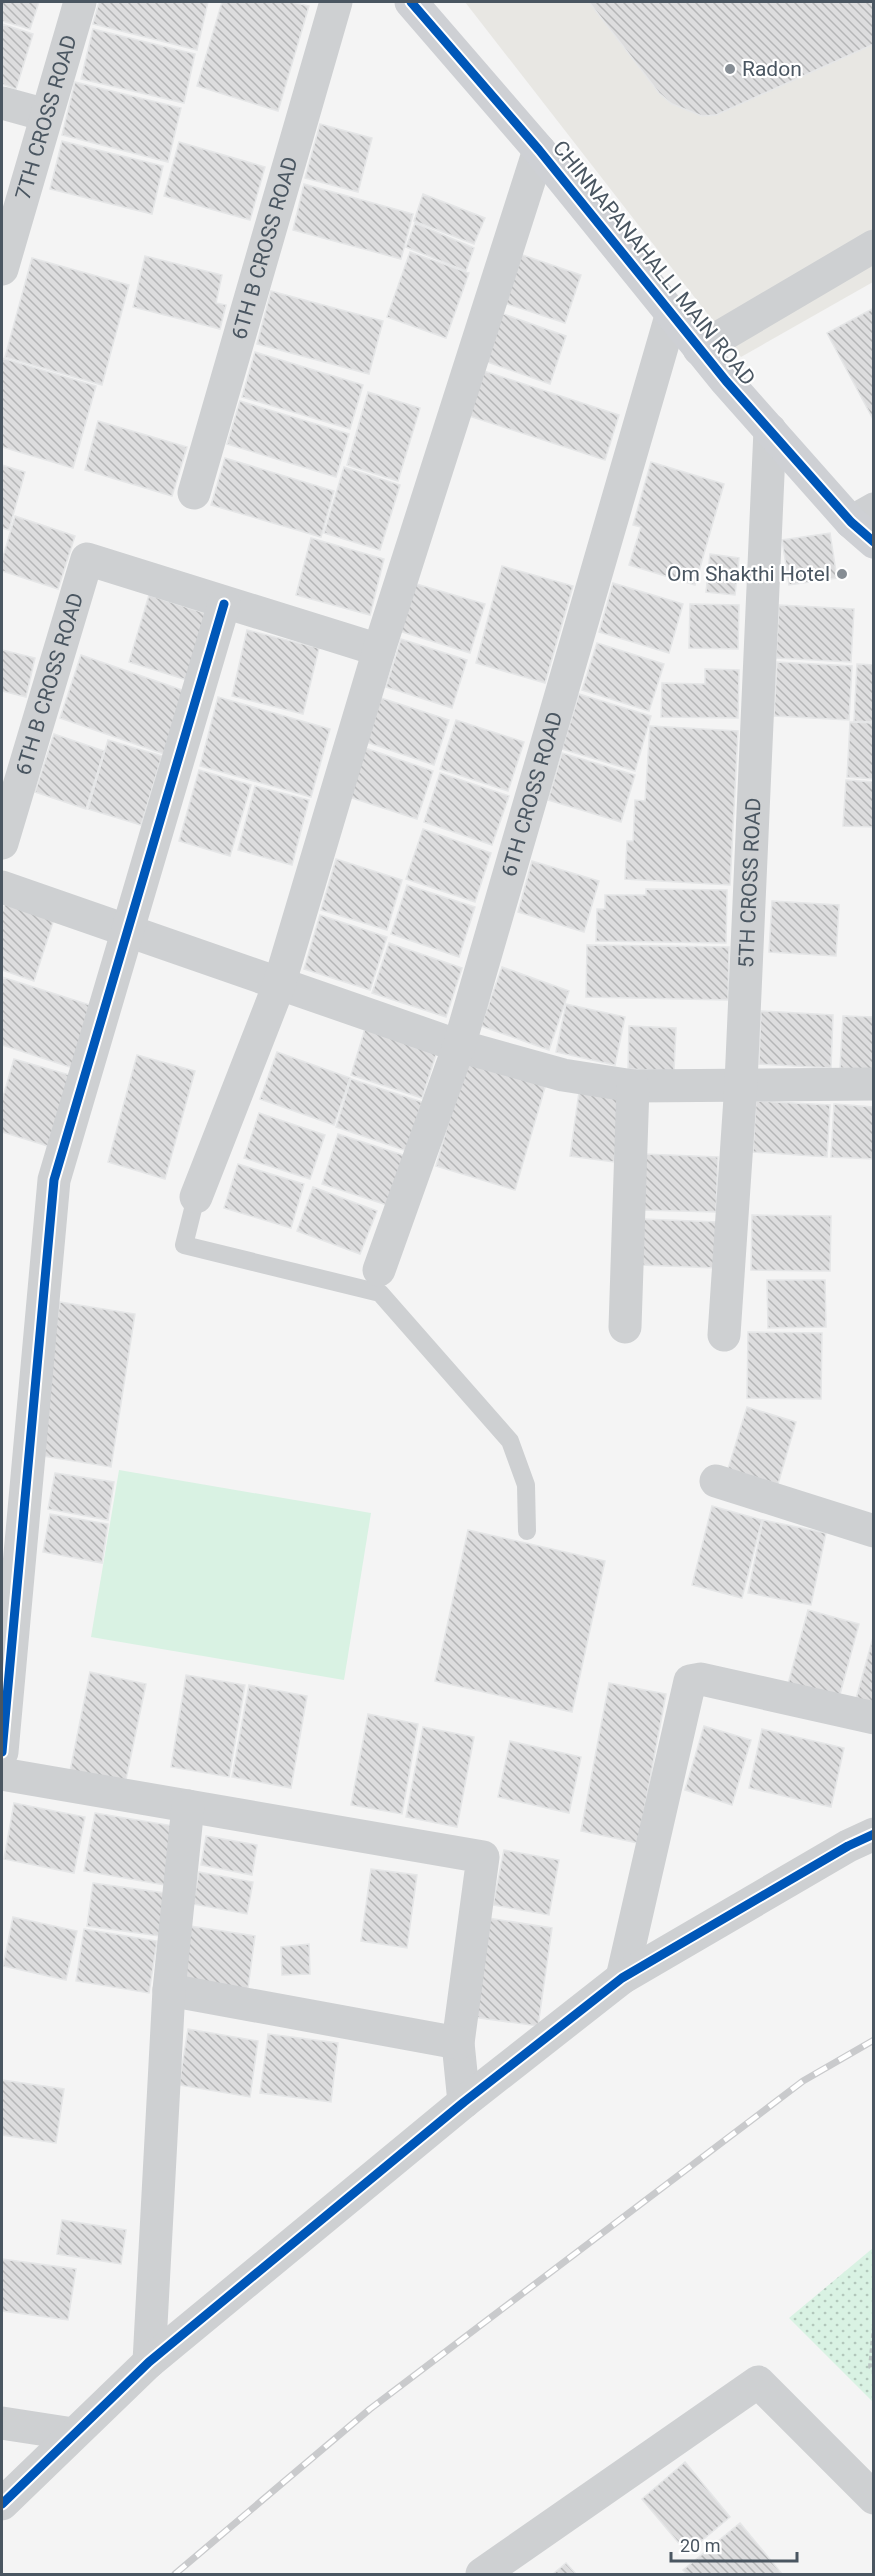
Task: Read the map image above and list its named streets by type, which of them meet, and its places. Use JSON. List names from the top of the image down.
{
  "streets": {
    "street": [
      "7TH CROSS ROAD",
      "6TH B CROSS ROAD",
      "CHINNAPANAHALLI MAIN ROAD",
      "6TH CROSS ROAD",
      "5TH CROSS ROAD"
    ]
  },
  "crossings": [
    ["CHINNAPANAHALLI MAIN ROAD", "6TH CROSS ROAD"],
    ["CHINNAPANAHALLI MAIN ROAD", "5TH CROSS ROAD"]
  ],
  "places": ["Radon", "Om Shakthi Hotel"],
  "scale_bar": "20 m"
}
